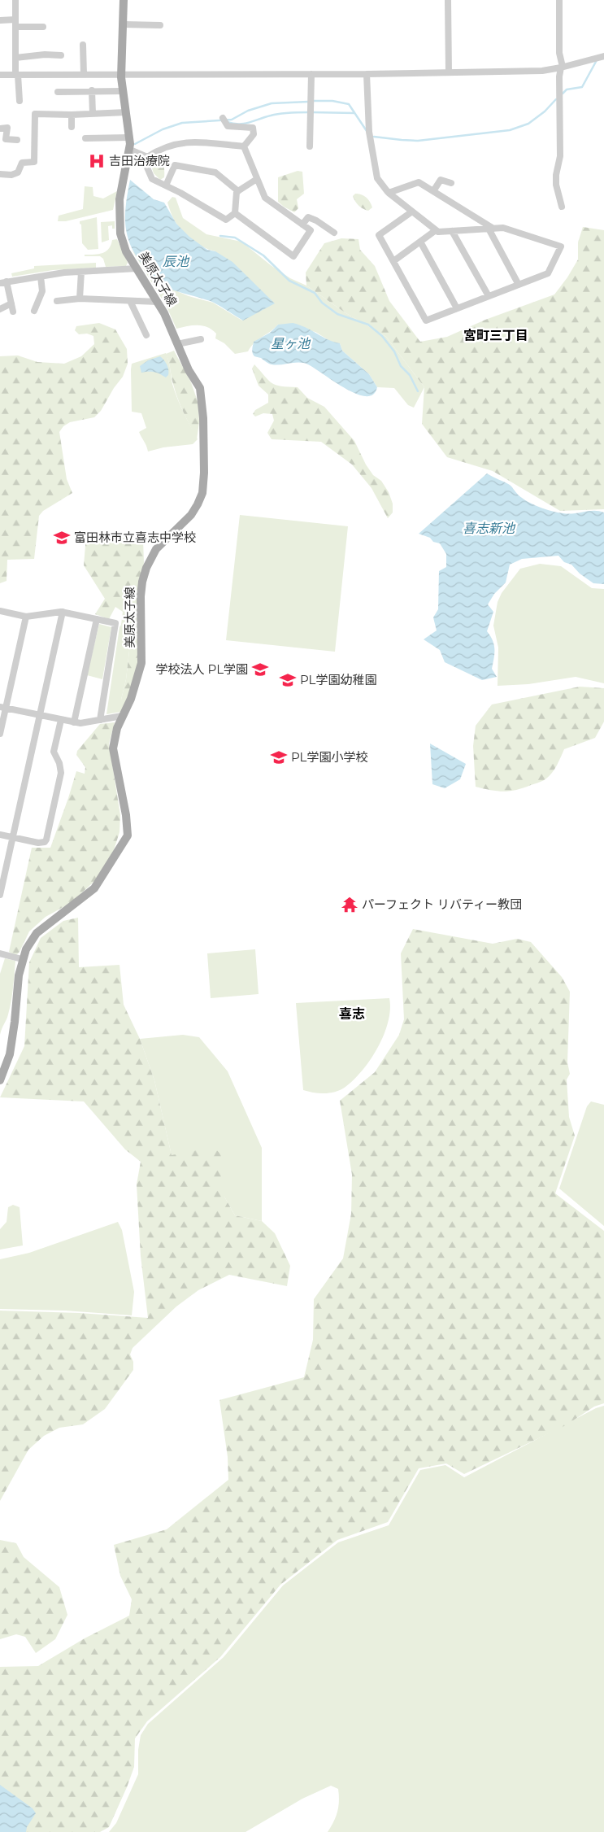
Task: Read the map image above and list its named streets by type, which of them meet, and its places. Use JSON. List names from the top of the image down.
{
  "streets": {
    "main road": ["美原太子線"]
  },
  "districts": ["宮町三丁目", "喜志"],
  "water": ["辰池", "星ヶ池", "喜志新池"],
  "places": {
    "hospital": ["吉田治療院"],
    "school or university": [
      "富田林市立喜志中学校",
      "学校法人 PL学園",
      "PL学園幼稚園",
      "PL学園小学校"
    ],
    "temple": ["パーフェクト リバティー教団"]
  }
}
